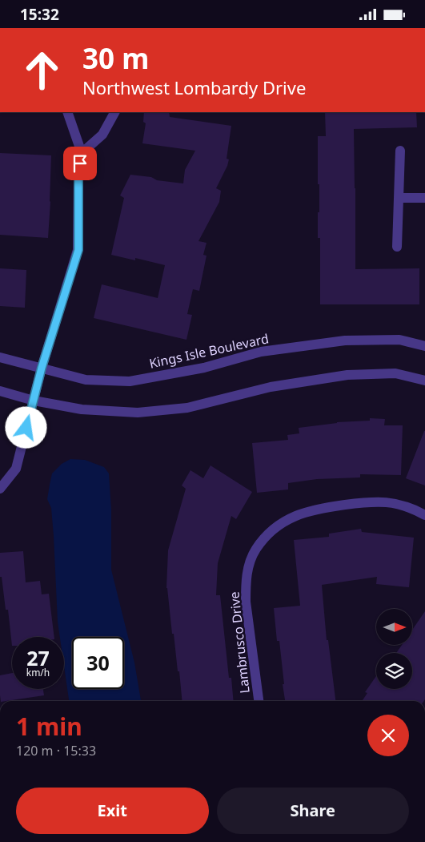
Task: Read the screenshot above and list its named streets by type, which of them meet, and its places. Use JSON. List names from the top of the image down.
{
  "streets": {
    "street": ["Kings Isle Boulevard", "Lambrusco Drive"]
  },
  "north": "right",
  "page": {
    "status": "15:32",
    "turn": ["30 m", "Northwest Lombardy Drive"],
    "speed": "27 km/h",
    "limit": "30",
    "heading": ["1 min", "120 m · 15:33"],
    "buttons": ["Exit", "Share"]
  }
}
